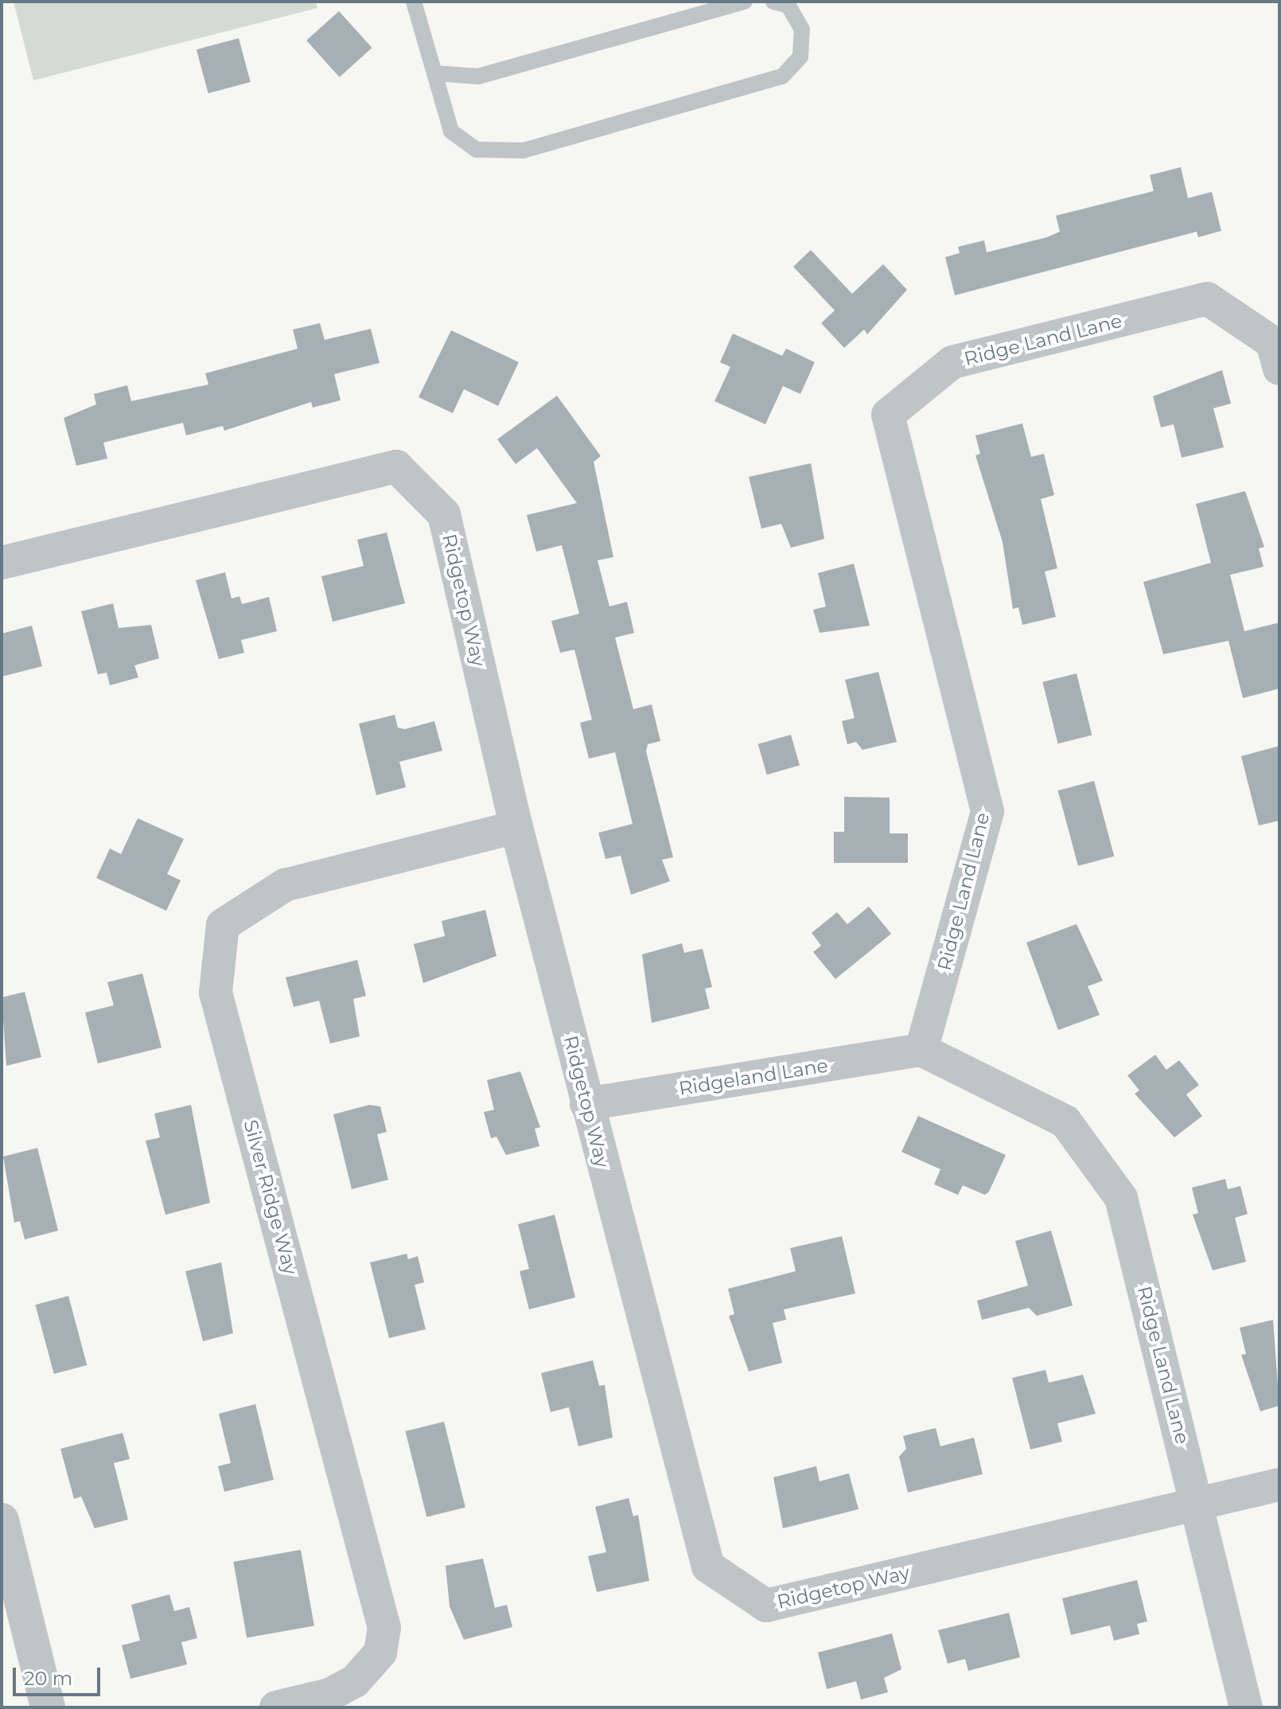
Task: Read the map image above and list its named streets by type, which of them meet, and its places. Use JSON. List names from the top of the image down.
{
  "streets": {
    "street": [
      "Ridge Land Lane",
      "Ridgetop Way",
      "Ridgeland Lane",
      "Silver Ridge Way"
    ]
  },
  "crossings": [
    ["Ridge Land Lane", "Ridgetop Way"],
    ["Ridge Land Lane", "Ridgeland Lane"],
    ["Ridgetop Way", "Ridgeland Lane"],
    ["Ridgetop Way", "Silver Ridge Way"]
  ],
  "scale_bar": "20 m"
}
